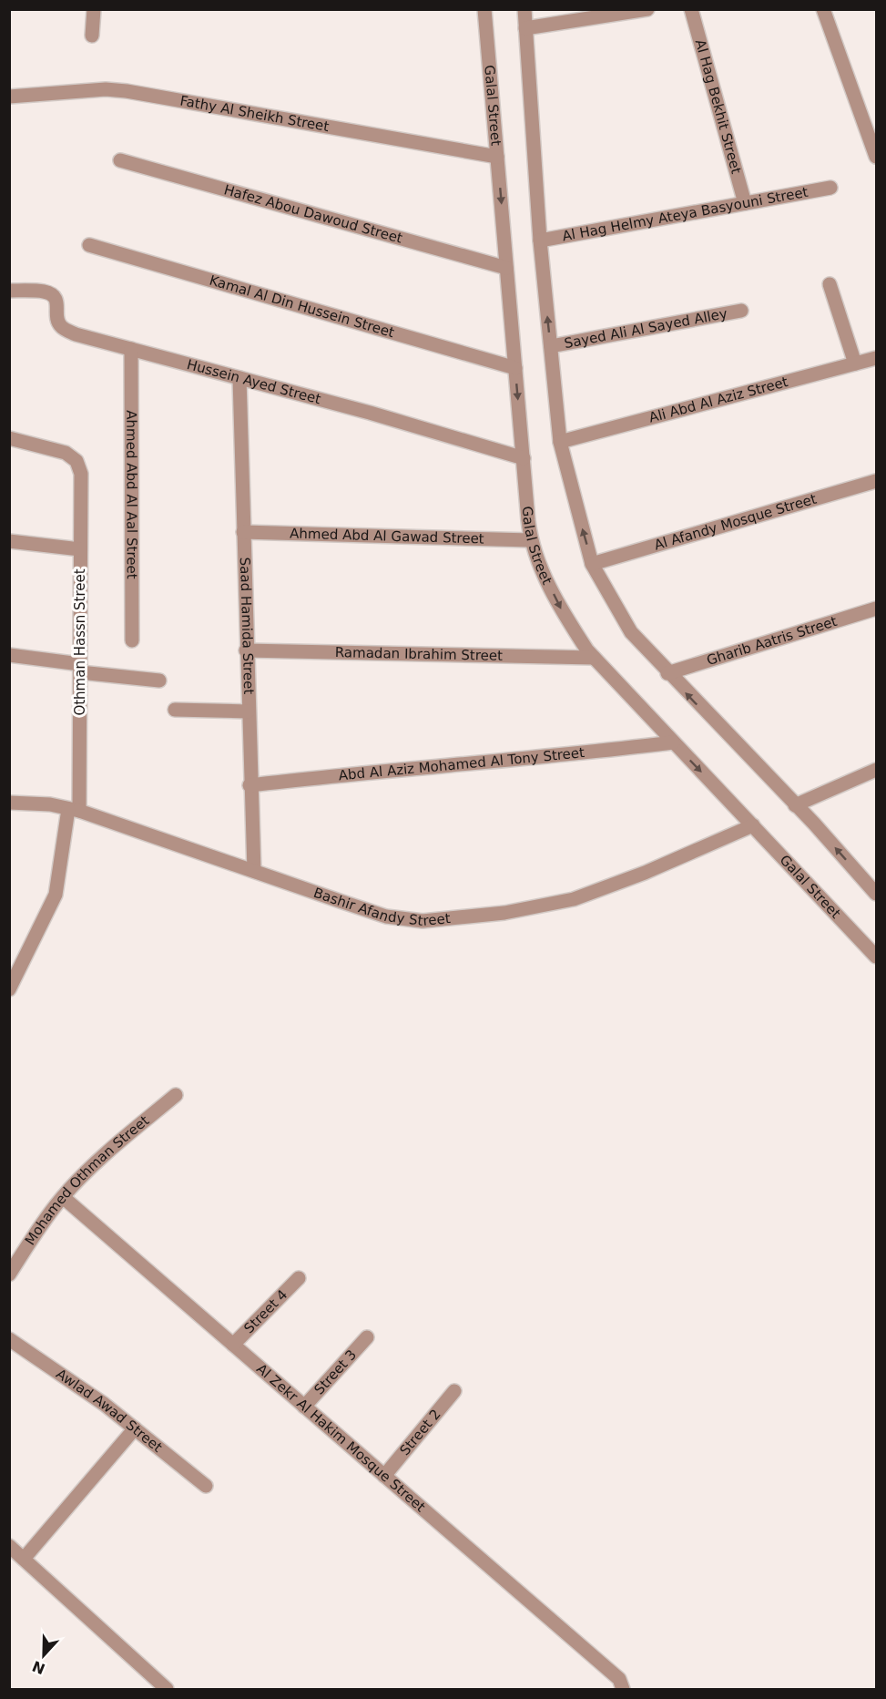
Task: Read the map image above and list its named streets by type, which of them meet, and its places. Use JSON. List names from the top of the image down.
{
  "streets": {
    "street": [
      "Galal Street",
      "Al Hag Bekhit Street",
      "Fathy Al Sheikh Street",
      "Hafez Abou Dawoud Street",
      "Al Hag Helmy Ateya Basyouni Street",
      "Kamal Al Din Hussein Street",
      "Sayed Ali Al Sayed Alley",
      "Hussein Ayed Street",
      "Ali Abd Al Aziz Street",
      "Ahmed Abd Al Aal Street",
      "Al Afandy Mosque Street",
      "Ahmed Abd Al Gawad Street",
      "Saad Hamida Street",
      "Gharib Aatris Street",
      "Othman Hassn Street",
      "Ramadan Ibrahim Street",
      "Abd Al Aziz Mohamed Al Tony Street",
      "Bashir Afandy Street",
      "Mohamed Othman Street",
      "Street 4",
      "Street 3",
      "Awlad Awad Street",
      "Street 2",
      "Al Zekr Al Hakim Mosque Street"
    ]
  },
  "crossings": [
    ["Galal Street", "Fathy Al Sheikh Street"],
    ["Galal Street", "Hafez Abou Dawoud Street"],
    ["Galal Street", "Kamal Al Din Hussein Street"],
    ["Galal Street", "Hussein Ayed Street"],
    ["Galal Street", "Ahmed Abd Al Gawad Street"],
    ["Galal Street", "Ramadan Ibrahim Street"],
    ["Galal Street", "Abd Al Aziz Mohamed Al Tony Street"],
    ["Galal Street", "Bashir Afandy Street"],
    ["Al Hag Bekhit Street", "Al Hag Helmy Ateya Basyouni Street"],
    ["Hussein Ayed Street", "Ahmed Abd Al Aal Street"],
    ["Hussein Ayed Street", "Saad Hamida Street"],
    ["Ahmed Abd Al Gawad Street", "Saad Hamida Street"],
    ["Saad Hamida Street", "Ramadan Ibrahim Street"],
    ["Saad Hamida Street", "Abd Al Aziz Mohamed Al Tony Street"],
    ["Saad Hamida Street", "Bashir Afandy Street"],
    ["Othman Hassn Street", "Bashir Afandy Street"],
    ["Mohamed Othman Street", "Al Zekr Al Hakim Mosque Street"],
    ["Street 4", "Al Zekr Al Hakim Mosque Street"],
    ["Street 3", "Al Zekr Al Hakim Mosque Street"],
    ["Street 2", "Al Zekr Al Hakim Mosque Street"]
  ],
  "north": "bottom"
}
